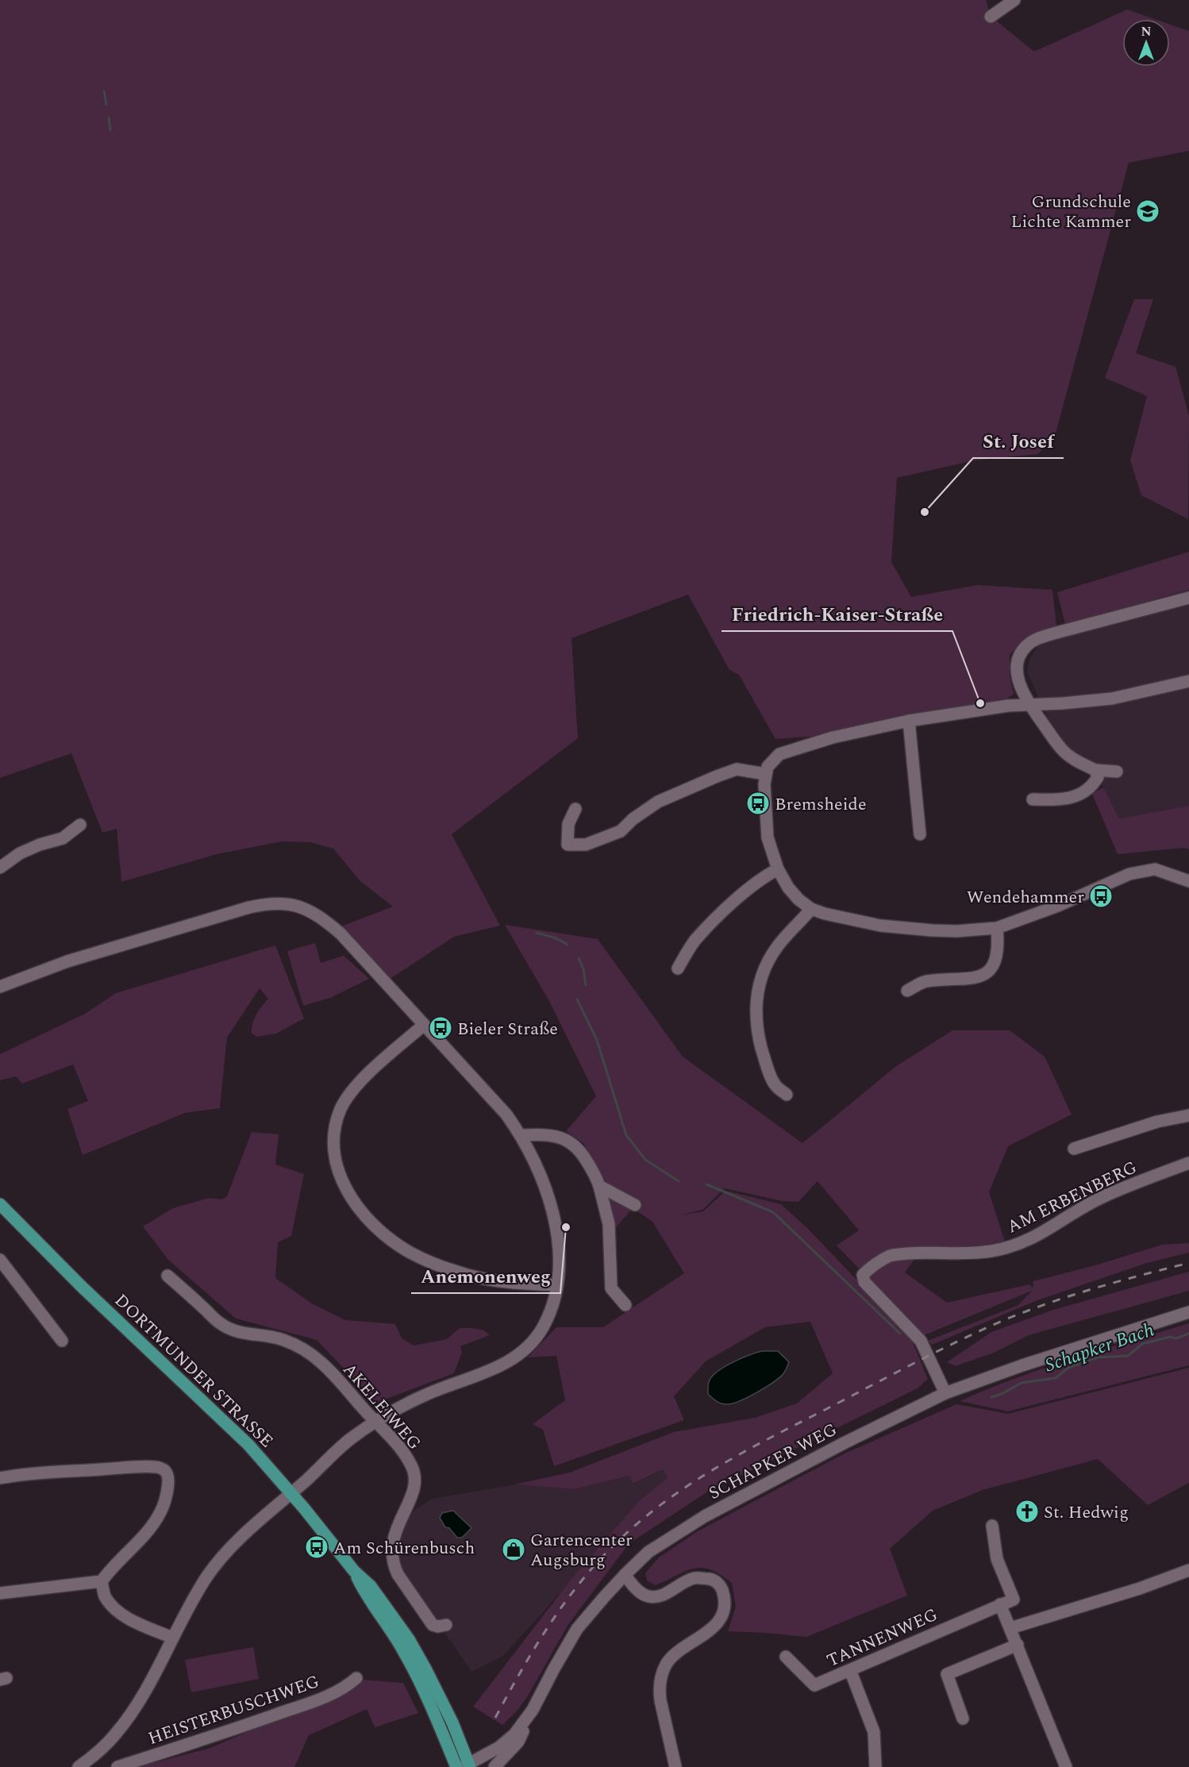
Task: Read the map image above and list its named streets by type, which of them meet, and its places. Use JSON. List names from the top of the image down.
{
  "streets": {
    "main road": ["DORTMUNDER STRASSE"],
    "street": [
      "AM ERBENBERG",
      "AKELEIWEG",
      "SCHAPKER WEG",
      "TANNENWEG",
      "HEISTERBUSCHWEG"
    ]
  },
  "crossings": [
    ["AM ERBENBERG", "SCHAPKER WEG"],
    ["DORTMUNDER STRASSE", "SCHAPKER WEG"]
  ],
  "water": ["Schapker Bach"],
  "places": {
    "school or university": ["Grundschule Lichte Kammer"],
    "other": ["St. Josef", "Friedrich-Kaiser-Straße", "Anemonenweg"],
    "bus stop": [
      "Bremsheide",
      "Wendehammer",
      "Bieler Straße",
      "Am Schürenbusch"
    ],
    "church": ["St. Hedwig"],
    "shop": ["Gartencenter Augsburg"]
  },
  "north": "top"
}
